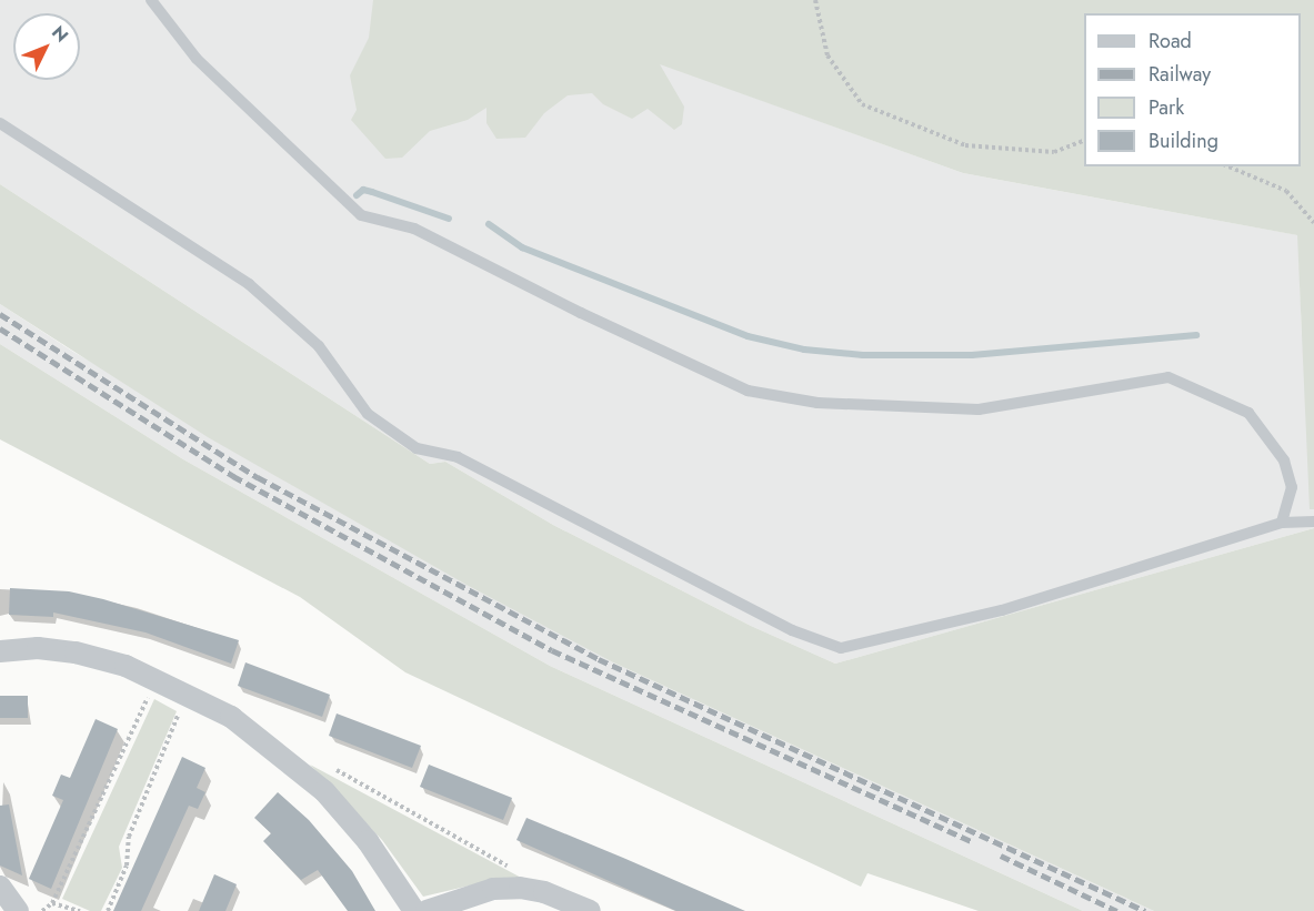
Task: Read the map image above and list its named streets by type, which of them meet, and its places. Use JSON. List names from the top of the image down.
{
  "legend": [
    "Road",
    "Railway",
    "Park",
    "Building"
  ],
  "north": "top right"
}
